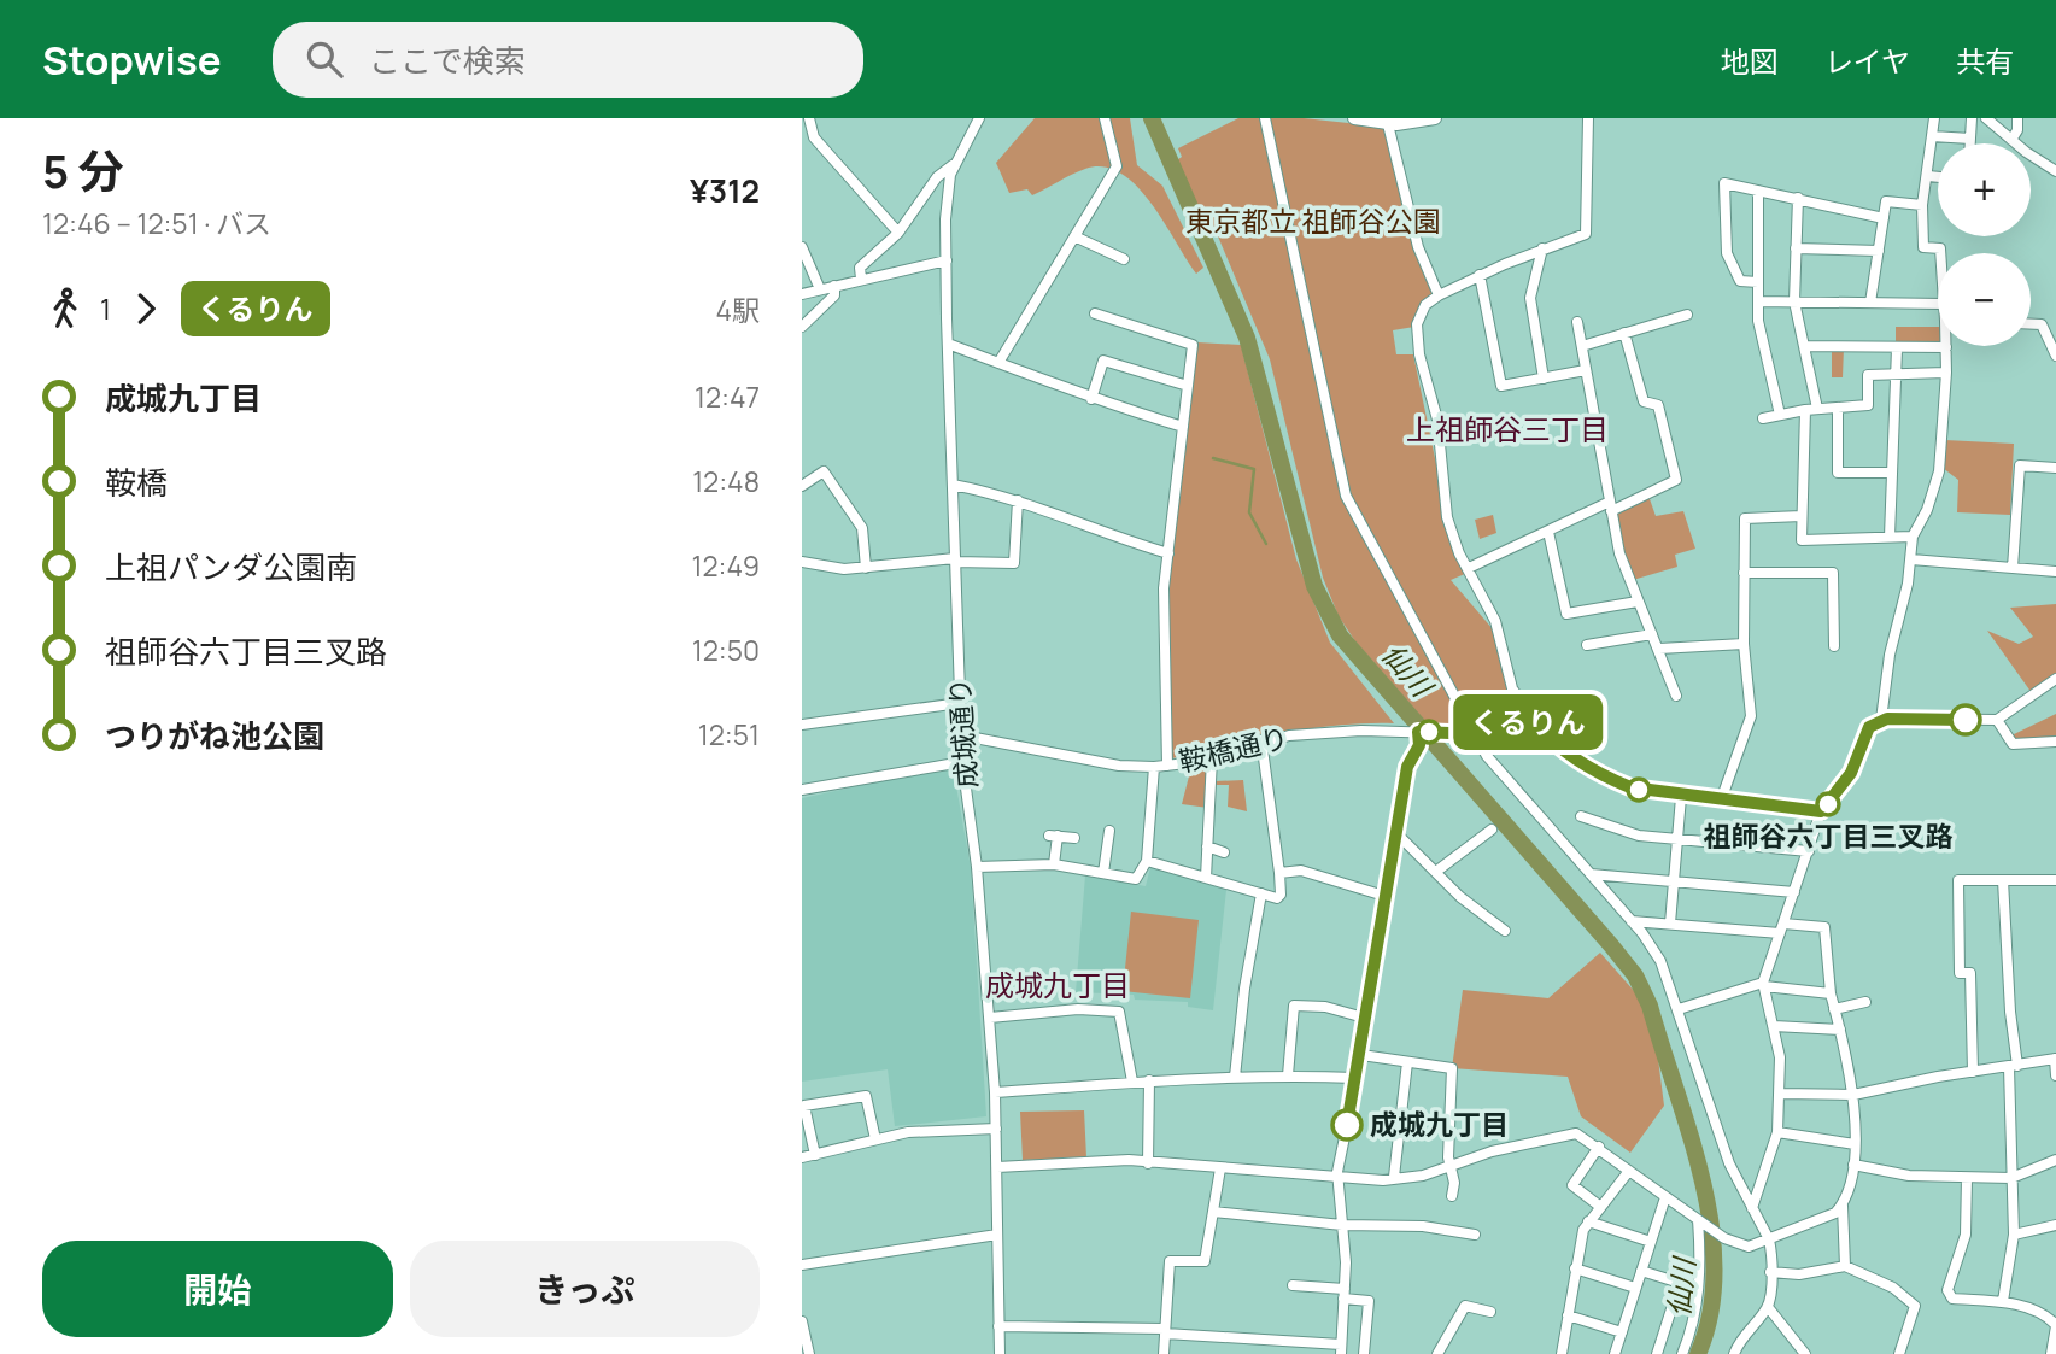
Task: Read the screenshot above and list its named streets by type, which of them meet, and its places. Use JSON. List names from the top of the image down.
{
  "streets": {
    "street": ["成城通り", "鞍橋通り"]
  },
  "crossings": [
    ["成城通り", "鞍橋通り"]
  ],
  "districts": ["上祖師谷三丁目", "成城九丁目"],
  "water": ["仙川"],
  "parks": ["東京都立 祖師谷公園"],
  "places": ["祖師谷六丁目三叉路", "成城九丁目"],
  "lines": ["bus line くるりん"],
  "page": {
    "header": "Stopwise",
    "search": "ここで検索",
    "nav": ["地図", "レイヤ", "共有"],
    "heading": ["5 分", "12:46 – 12:51 · バス", "¥312"],
    "on_map": "くるりん",
    "map_buttons": ["+", "−"],
    "legs": ["1", "くるりん", "4駅"],
    "list": [
      {
        "name": "成城九丁目",
        "value": "12:47"
      },
      {
        "name": "鞍橋",
        "value": "12:48"
      },
      {
        "name": "上祖パンダ公園南",
        "value": "12:49"
      },
      {
        "name": "祖師谷六丁目三叉路",
        "value": "12:50"
      },
      {
        "name": "つりがね池公園",
        "value": "12:51"
      }
    ],
    "buttons": ["開始", "きっぷ"]
  }
}
